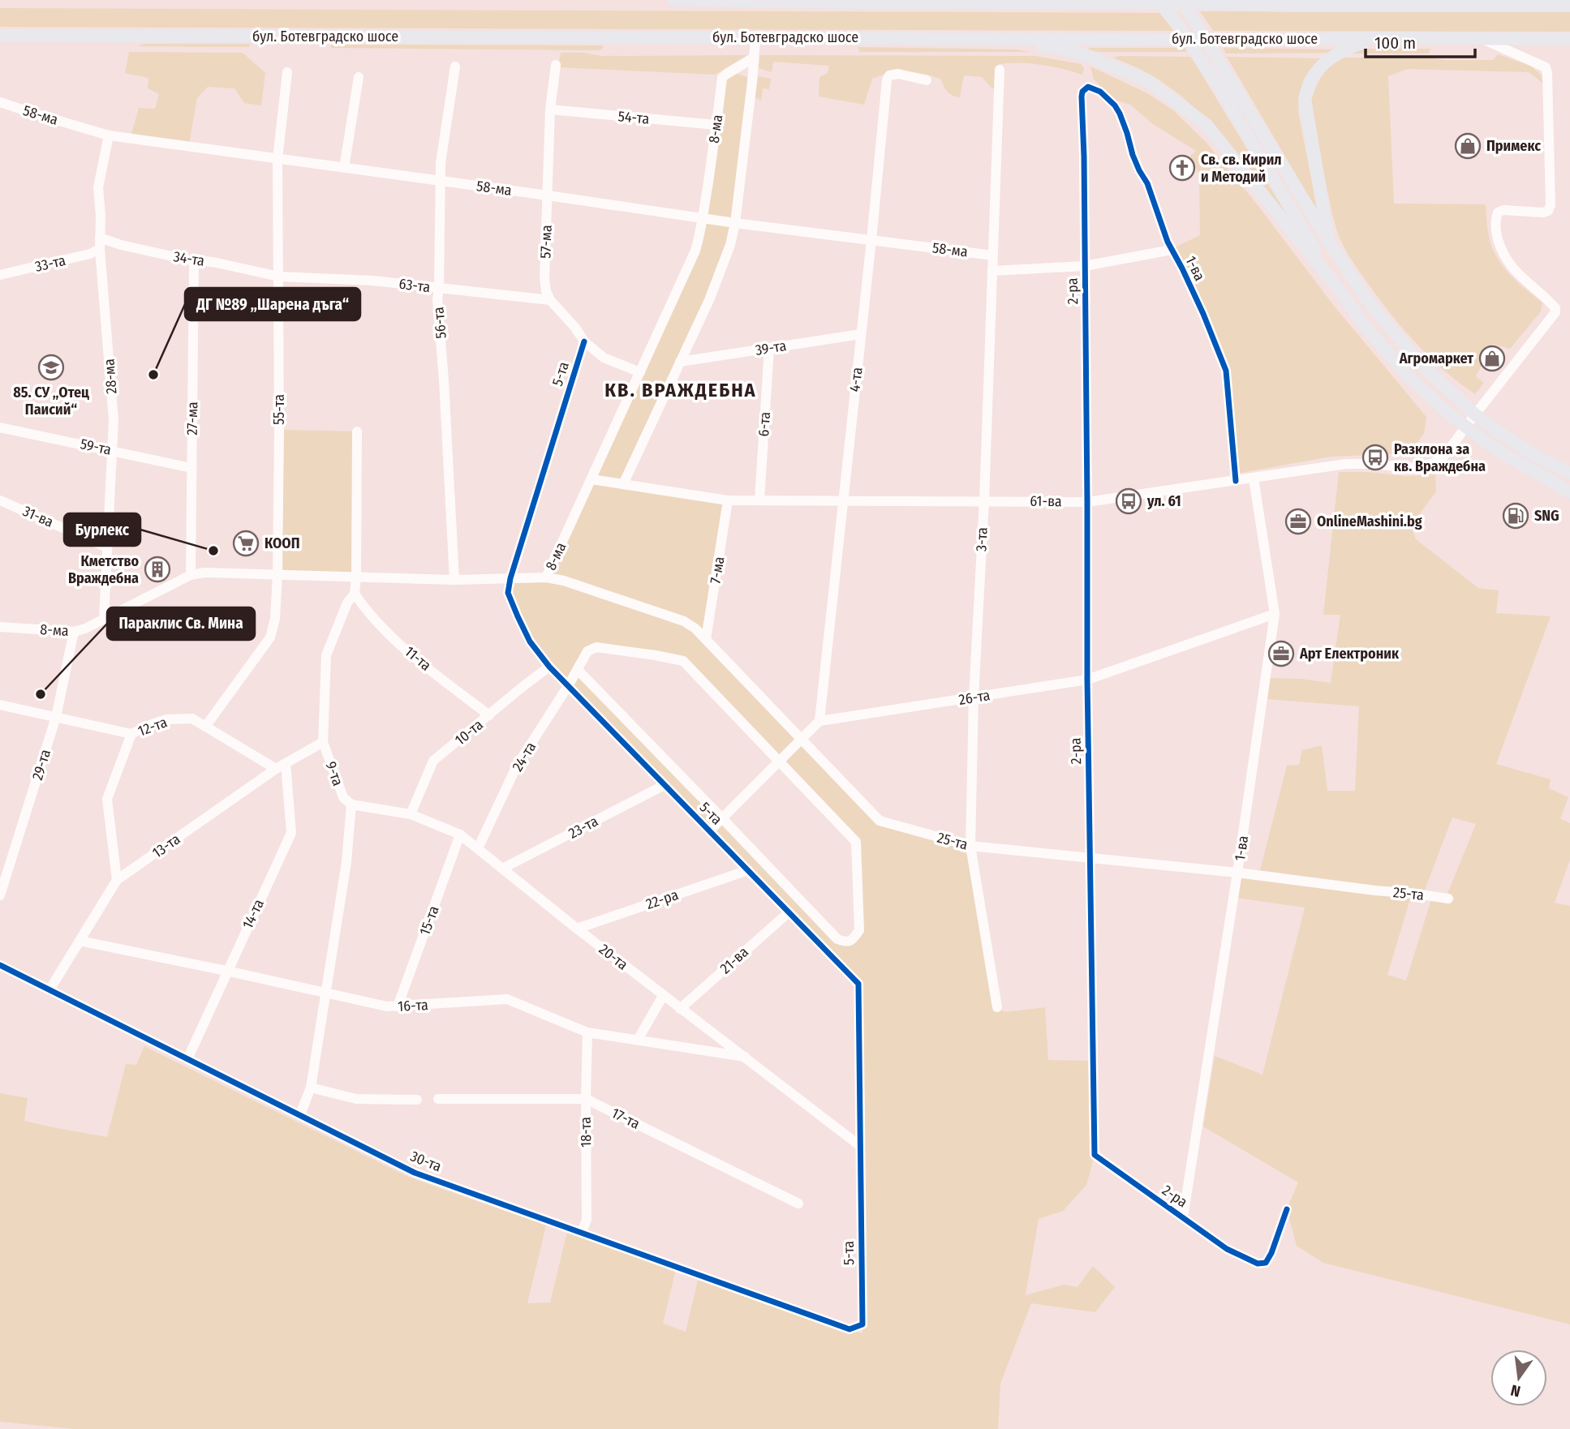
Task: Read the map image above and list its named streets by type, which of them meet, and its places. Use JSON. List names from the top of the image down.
{
  "streets": {
    "main road": ["бул. Ботевградско шосе"],
    "street": [
      "58-ма",
      "54-та",
      "8-ма",
      "57-ма",
      "34-та",
      "33-та",
      "1-ва",
      "63-та",
      "2-ра",
      "56-та",
      "39-та",
      "5-та",
      "28-ма",
      "4-та",
      "55-та",
      "27-ма",
      "6-та",
      "59-та",
      "61-ва",
      "31-ва",
      "3-та",
      "7-ма",
      "11-та",
      "26-та",
      "12-та",
      "10-та",
      "24-та",
      "29-та",
      "9-та",
      "23-та",
      "25-та",
      "13-та",
      "22-ра",
      "14-та",
      "15-та",
      "20-та",
      "21-ва",
      "16-та",
      "17-та",
      "18-та",
      "30-та"
    ]
  },
  "crossings": [
    ["бул. Ботевградско шосе", "61-ва"],
    ["58-ма", "8-ма"],
    ["58-ма", "57-ма"],
    ["58-ма", "56-та"],
    ["58-ма", "28-ма"],
    ["58-ма", "4-та"],
    ["58-ма", "55-та"],
    ["58-ма", "3-та"],
    ["54-та", "8-ма"],
    ["54-та", "57-ма"],
    ["8-ма", "56-та"],
    ["8-ма", "5-та"],
    ["8-ма", "28-ма"],
    ["8-ма", "55-та"],
    ["8-ма", "27-ма"],
    ["8-ма", "61-ва"],
    ["8-ма", "29-та"],
    ["8-ма", "9-та"],
    ["8-ма", "25-та"],
    ["57-ма", "63-та"],
    ["34-та", "63-та"],
    ["34-та", "28-ма"],
    ["34-та", "55-та"],
    ["34-та", "27-ма"],
    ["33-та", "28-ма"],
    ["1-ва", "2-ра"],
    ["1-ва", "61-ва"],
    ["1-ва", "26-та"],
    ["1-ва", "25-та"],
    ["63-та", "56-та"],
    ["63-та", "55-та"],
    ["2-ра", "61-ва"],
    ["2-ра", "26-та"],
    ["2-ра", "25-та"],
    ["39-та", "4-та"],
    ["39-та", "6-та"],
    ["5-та", "10-та"],
    ["5-та", "24-та"],
    ["5-та", "23-та"],
    ["5-та", "22-ра"],
    ["5-та", "20-та"],
    ["5-та", "21-ва"],
    ["5-та", "30-та"],
    ["28-ма", "59-та"],
    ["28-ма", "31-ва"],
    ["4-та", "61-ва"],
    ["4-та", "26-та"],
    ["55-та", "12-та"],
    ["27-ма", "59-та"],
    ["6-та", "61-ва"],
    ["61-ва", "3-та"],
    ["61-ва", "7-ма"],
    ["3-та", "26-та"],
    ["3-та", "25-та"],
    ["7-ма", "25-та"],
    ["11-та", "10-та"],
    ["11-та", "9-та"],
    ["12-та", "13-та"],
    ["10-та", "20-та"],
    ["24-та", "20-та"],
    ["9-та", "13-та"],
    ["9-та", "20-та"],
    ["23-та", "20-та"],
    ["13-та", "14-та"],
    ["13-та", "16-та"],
    ["13-та", "30-та"],
    ["22-ра", "20-та"],
    ["14-та", "16-та"],
    ["14-та", "30-та"],
    ["15-та", "20-та"],
    ["15-та", "16-та"],
    ["20-та", "21-ва"],
    ["20-та", "16-та"],
    ["16-та", "18-та"],
    ["17-та", "18-та"],
    ["18-та", "30-та"]
  ],
  "districts": ["КВ. ВРАЖДЕБНА"],
  "places": {
    "shop": ["Примекс", "Агромаркет"],
    "church": ["Св. св. Кирил и Методий"],
    "school or university": ["85. СУ „Отец Паисий“"],
    "other": ["ДГ №89 „Шарена дъга“", "Бурлекс", "Параклис Св. Мина"],
    "bus stop": ["Разклона за кв. Враждебна", "ул. 61"],
    "fuel station": ["SNG"],
    "office": ["ОnlineMashini.bg", "Арт Електроник"],
    "supermarket": ["КООП"],
    "building": ["Кметство Враждебна"]
  },
  "scale_bar": "100 m",
  "north": "bottom"
}
